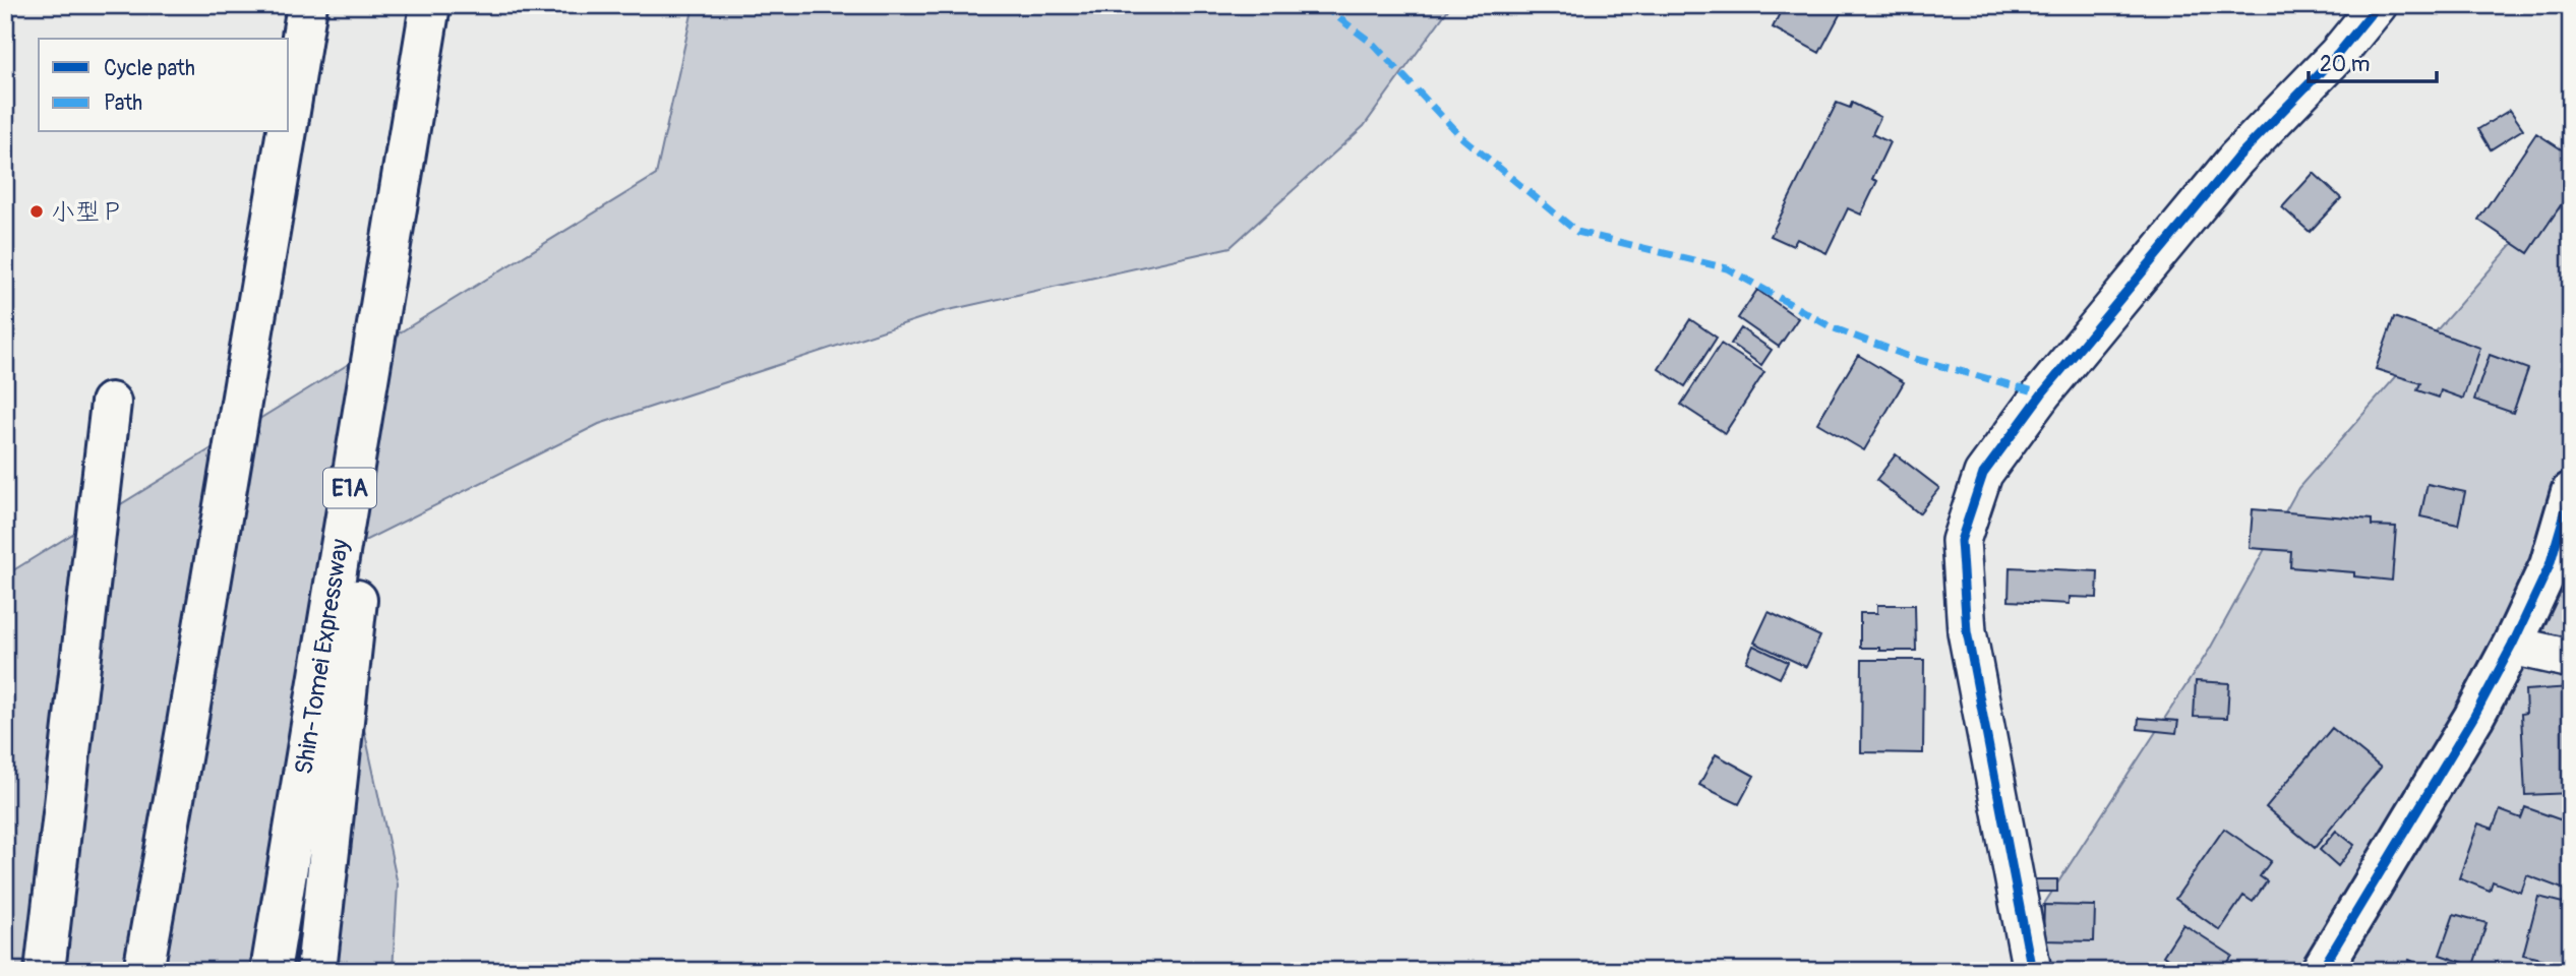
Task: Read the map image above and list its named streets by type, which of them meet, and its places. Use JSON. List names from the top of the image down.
{
  "streets": {
    "main road": ["E1A", "Shin-Tomei Expressway"]
  },
  "places": ["小型Ｐ"],
  "legend": ["Cycle path", "Path"],
  "scale_bar": "20 m"
}
